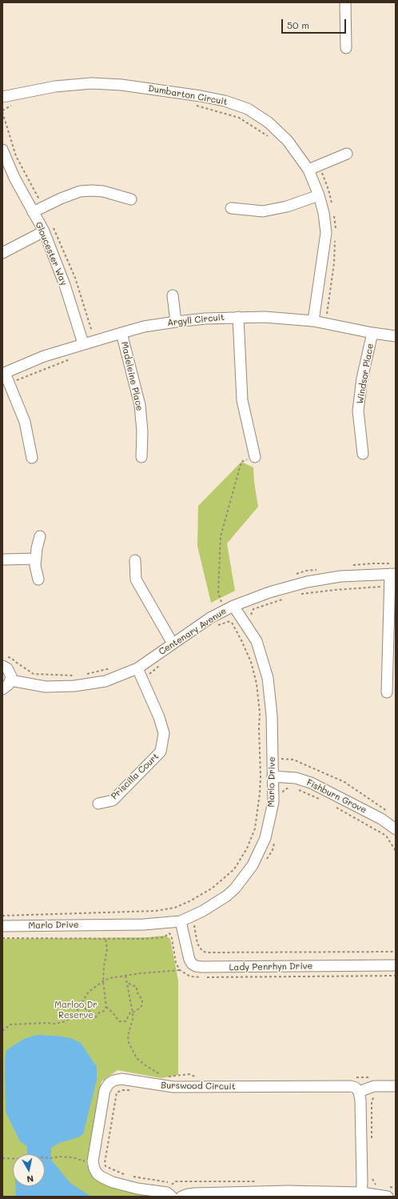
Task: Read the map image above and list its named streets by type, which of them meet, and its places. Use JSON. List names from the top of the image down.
{
  "streets": {
    "street": [
      "Dumbarton Circuit",
      "Gloucester Way",
      "Argyll Circuit",
      "Windsor Place",
      "Madeleine Place",
      "Centenary Avenue",
      "Priscilla Court",
      "Marlo Drive",
      "Fishburn Grove",
      "Lady Penrhyn Drive",
      "Burswood Circuit"
    ]
  },
  "crossings": [
    ["Dumbarton Circuit", "Argyll Circuit"],
    ["Gloucester Way", "Argyll Circuit"],
    ["Argyll Circuit", "Windsor Place"],
    ["Argyll Circuit", "Madeleine Place"],
    ["Centenary Avenue", "Priscilla Court"],
    ["Centenary Avenue", "Marlo Drive"],
    ["Marlo Drive", "Fishburn Grove"],
    ["Marlo Drive", "Lady Penrhyn Drive"]
  ],
  "parks": ["Marloo Dr Reserve"],
  "scale_bar": "50 m",
  "north": "bottom"
}
